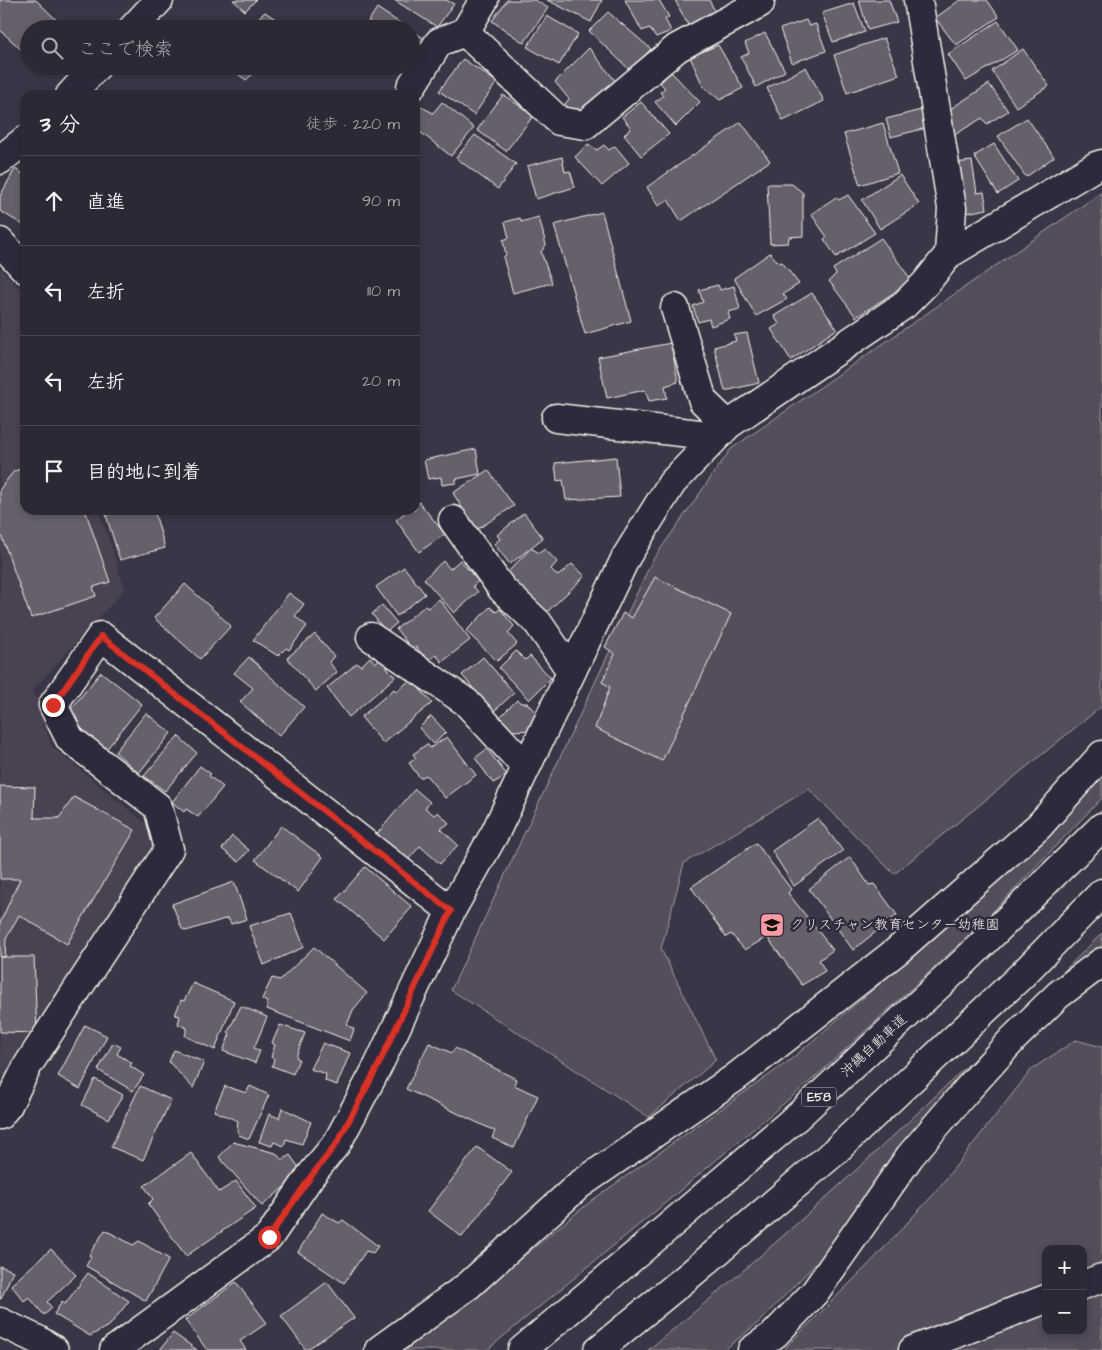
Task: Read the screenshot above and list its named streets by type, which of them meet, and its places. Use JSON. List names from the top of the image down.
{
  "streets": {
    "main road": ["沖縄自動車道", "E58"]
  },
  "places": {
    "school or university": ["クリスチャン教育センター幼稚園"]
  },
  "page": {
    "search": "ここで検索",
    "heading": ["3 分", "徒歩 · 220 m"],
    "list": [
      ["直進", "90 m"],
      ["左折", "110 m"],
      ["左折", "20 m"],
      "目的地に到着"
    ],
    "map_buttons": ["+", "−"]
  }
}
